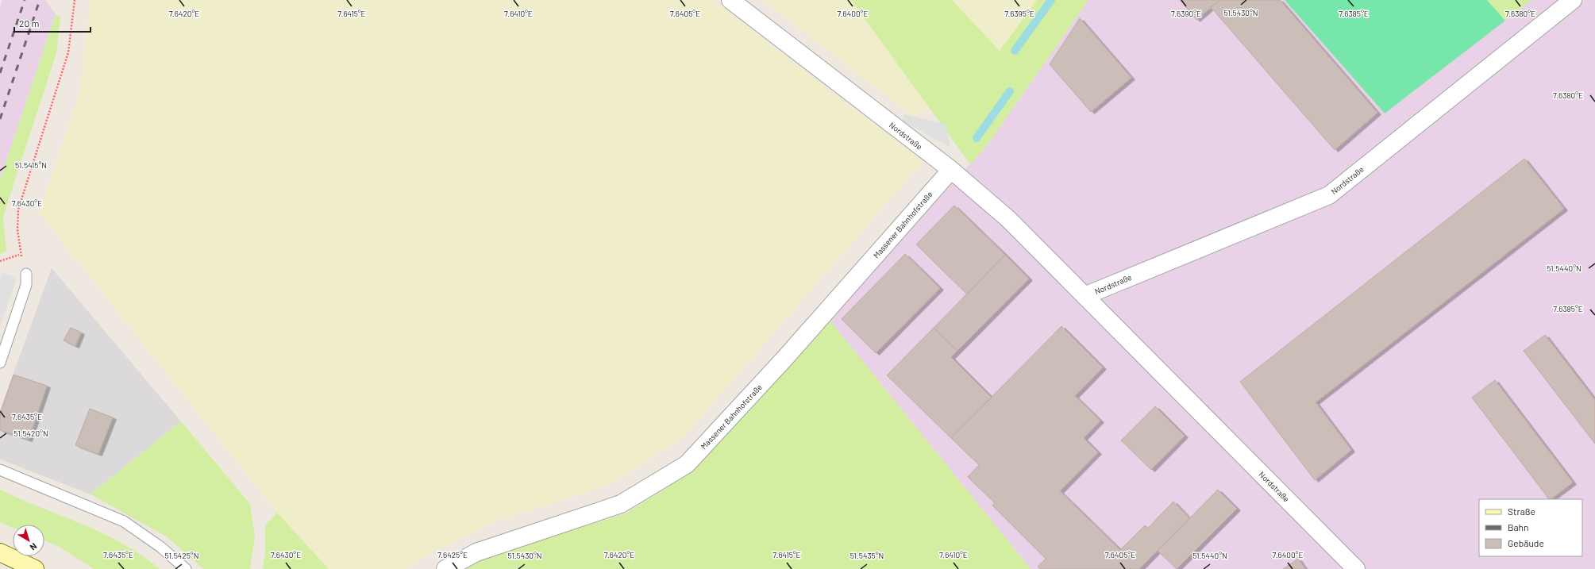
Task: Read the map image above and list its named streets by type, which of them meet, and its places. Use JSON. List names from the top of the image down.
{
  "streets": {
    "street": ["Nordstraße", "Massener Bahnhofstraße"]
  },
  "crossings": [
    ["Nordstraße", "Massener Bahnhofstraße"]
  ],
  "legend": ["Straße", "Bahn", "Gebäude"],
  "scale_bar": "20 m",
  "north": "bottom right",
  "coordinates": [
    "51.5430°N",
    "7.6420°E",
    "7.6415°E",
    "7.6410°E",
    "7.6405°E",
    "7.6400°E",
    "7.6395°E",
    "7.6390°E",
    "7.6385°E",
    "7.6380°E",
    "51.5415°N",
    "7.6430°E",
    "51.5440°N",
    "7.6435°E",
    "51.5420°N",
    "7.6425°E",
    "51.5425°N",
    "51.5435°N"
  ]
}
